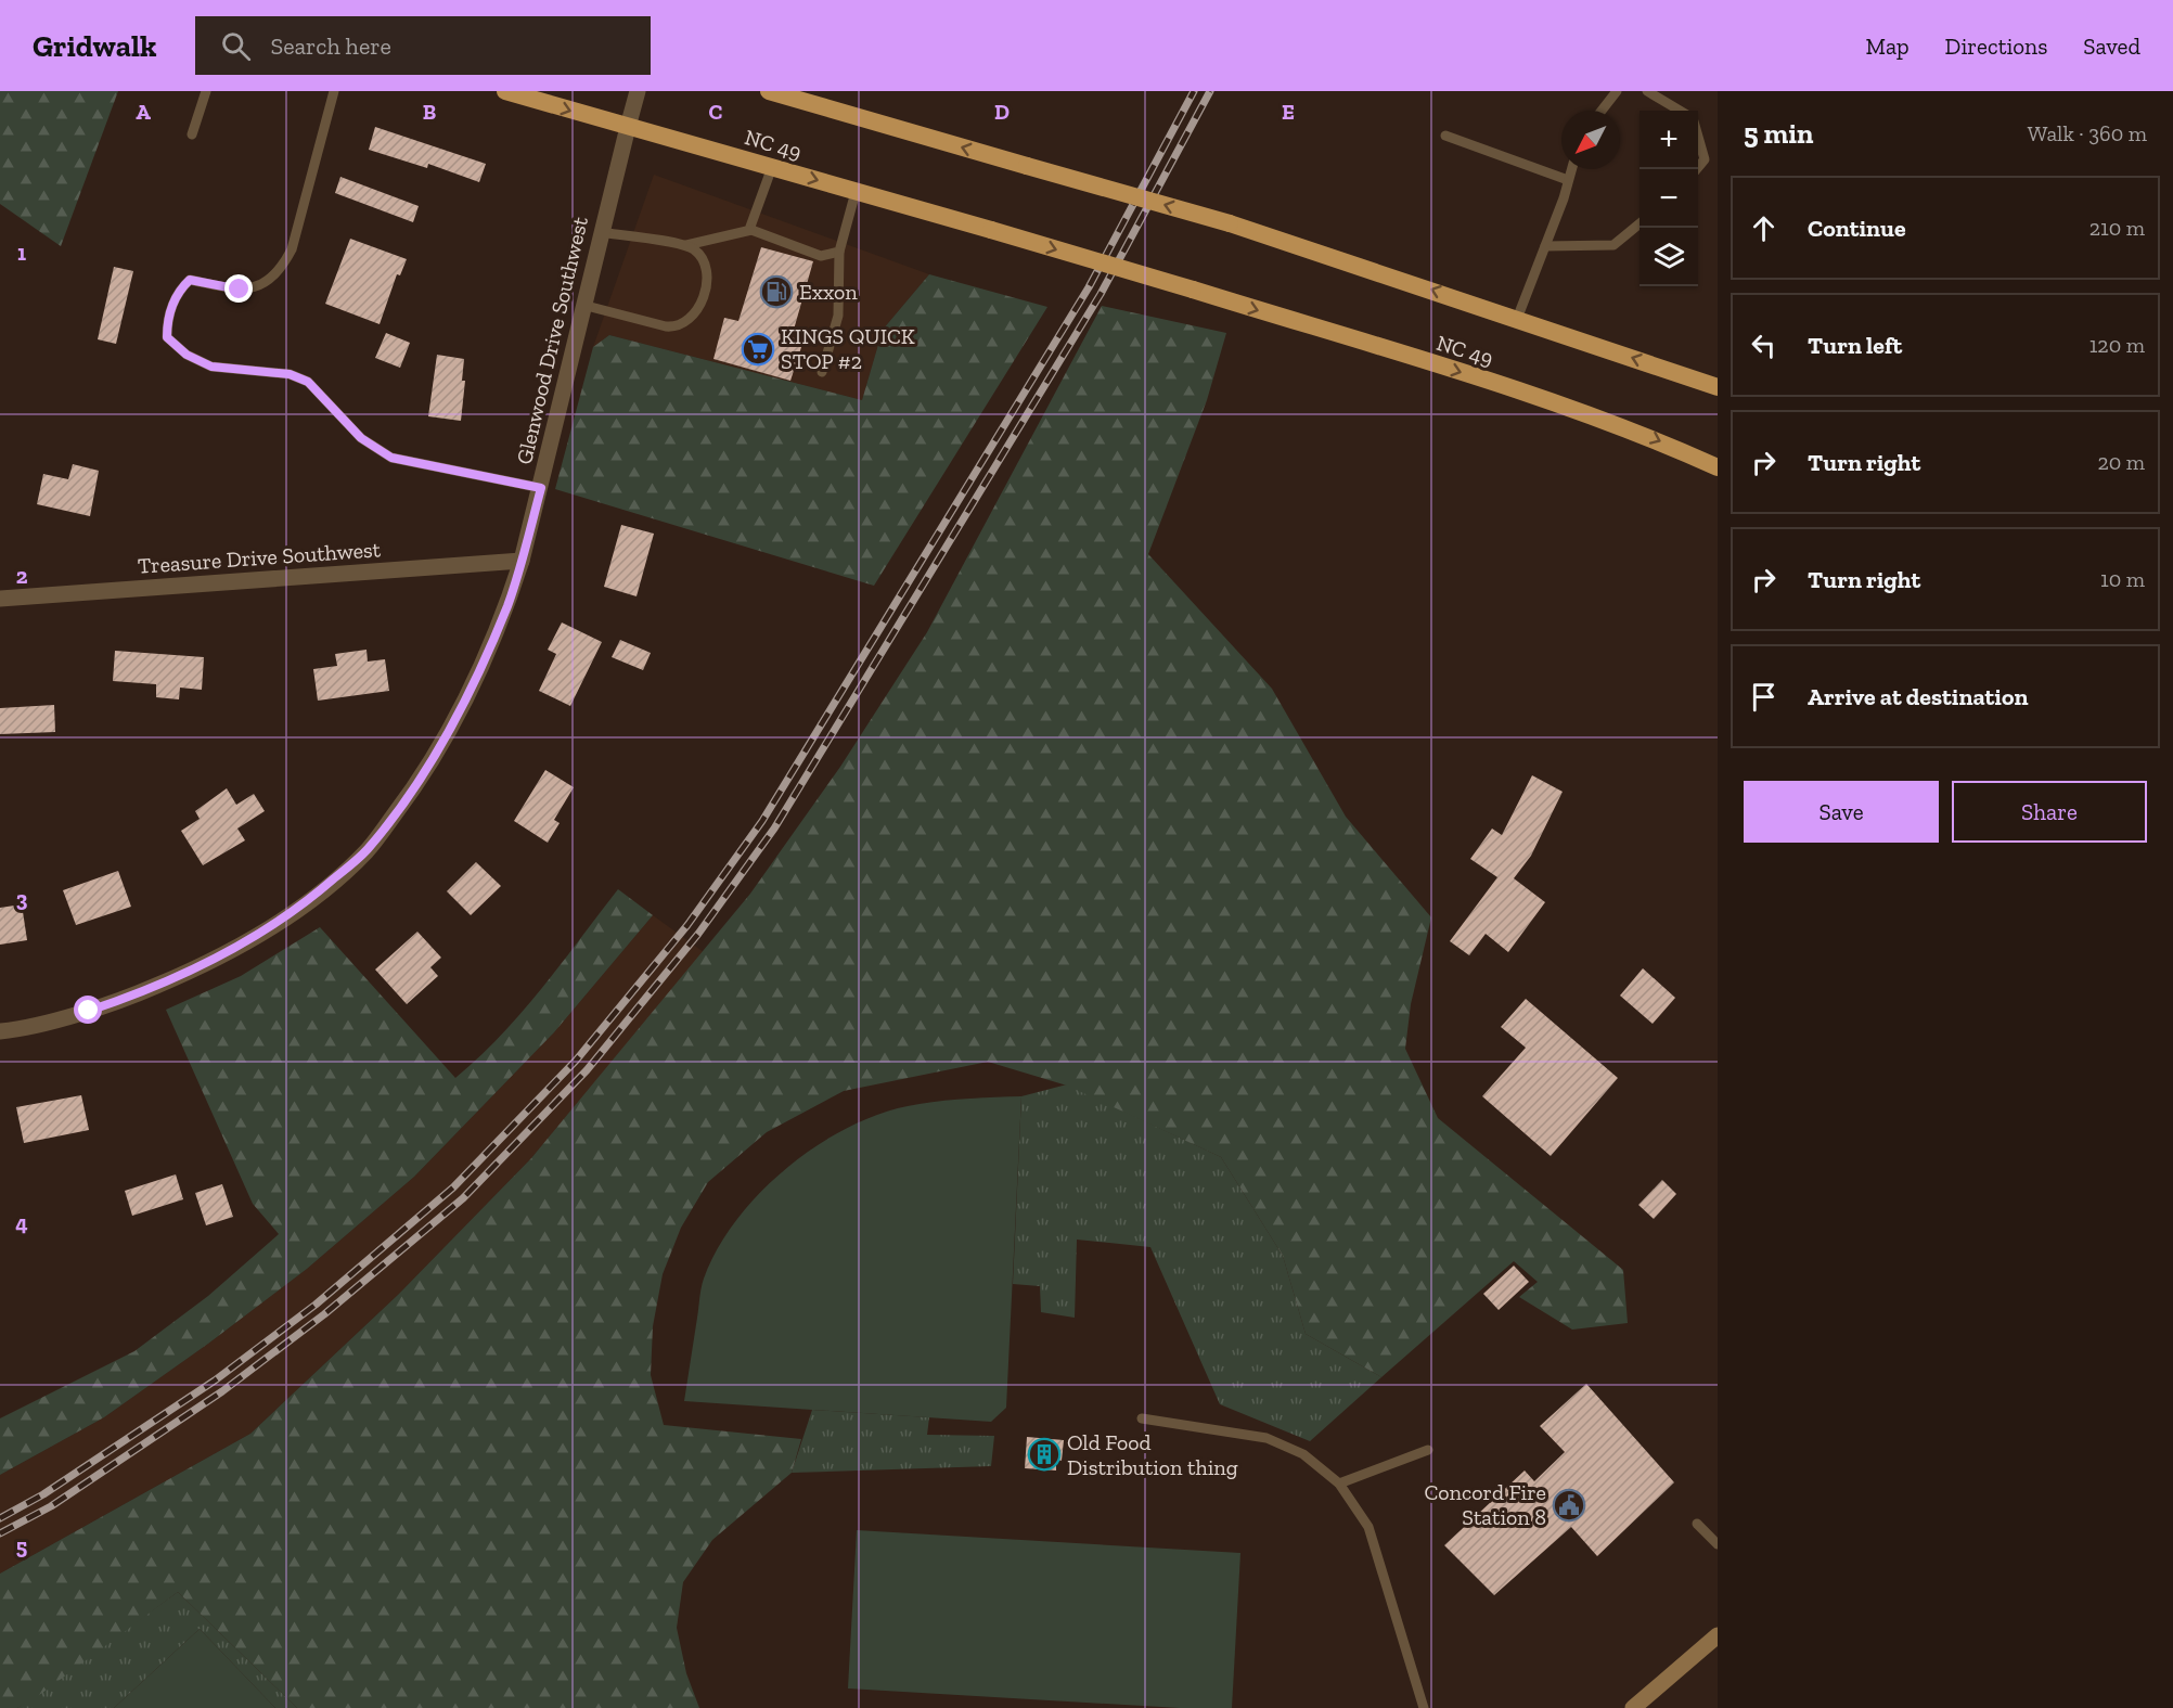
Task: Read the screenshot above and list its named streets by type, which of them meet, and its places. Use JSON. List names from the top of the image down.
{
  "streets": {
    "highway": ["NC 49"],
    "street": ["Glenwood Drive Southwest", "Treasure Drive Southwest"]
  },
  "crossings": [
    ["NC 49", "Glenwood Drive Southwest"],
    ["Glenwood Drive Southwest", "Treasure Drive Southwest"]
  ],
  "places": {
    "fuel station": ["Exxon"],
    "supermarket": ["KINGS QUICK STOP #2"],
    "building": ["Old Food Distribution thing"],
    "public building": ["Concord Fire Station 8"]
  },
  "north": "bottom left",
  "page": {
    "header": "Gridwalk",
    "search": "Search here",
    "nav": ["Map", "Directions", "Saved"],
    "heading": ["5 min", "Walk · 360 m"],
    "map_buttons": ["+", "−"],
    "list": [
      ["Continue", "210 m"],
      ["Turn left", "120 m"],
      ["Turn right", "20 m"],
      ["Turn right", "10 m"],
      "Arrive at destination"
    ],
    "buttons": ["Save", "Share"]
  },
  "grid": {
    "columns": [
      "A",
      "B",
      "C",
      "D",
      "E"
    ],
    "rows": [
      "1",
      "2",
      "3",
      "4",
      "5"
    ]
  }
}
